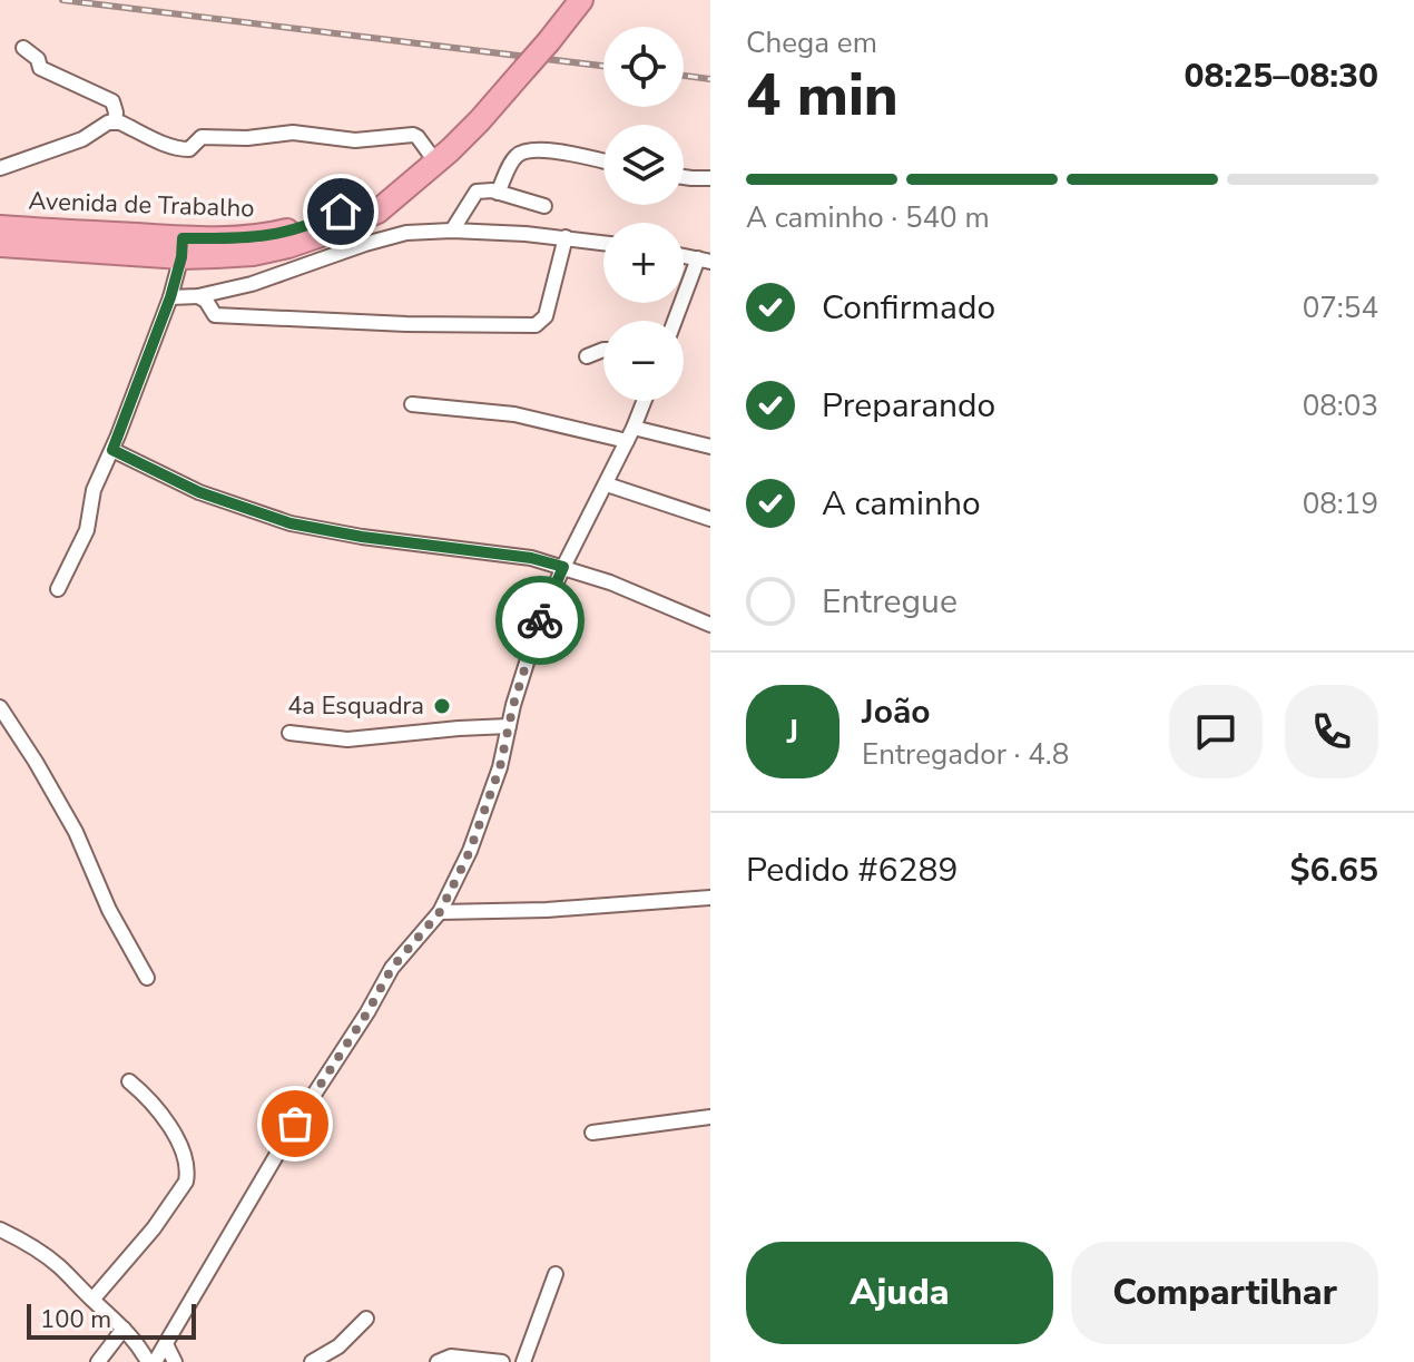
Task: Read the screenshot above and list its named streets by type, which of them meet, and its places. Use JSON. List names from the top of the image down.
{
  "streets": {
    "highway": ["Avenida de Trabalho"]
  },
  "places": ["4a Esquadra"],
  "scale_bar": "100 m",
  "page": {
    "heading": ["4 min", "Chega em", "08:25–08:30"],
    "panel": [
      "João",
      "Entregador · 4.8",
      "Pedido #6289",
      "$6.65"
    ],
    "map_buttons": ["+", "−"],
    "bar": "A caminho · 540 m",
    "list": [
      ["Confirmado", "07:54"],
      ["Preparando", "08:03"],
      ["A caminho", "08:19"],
      "Entregue"
    ],
    "round": "J",
    "buttons": ["Ajuda", "Compartilhar"],
    "scale": "100 m"
  }
}
